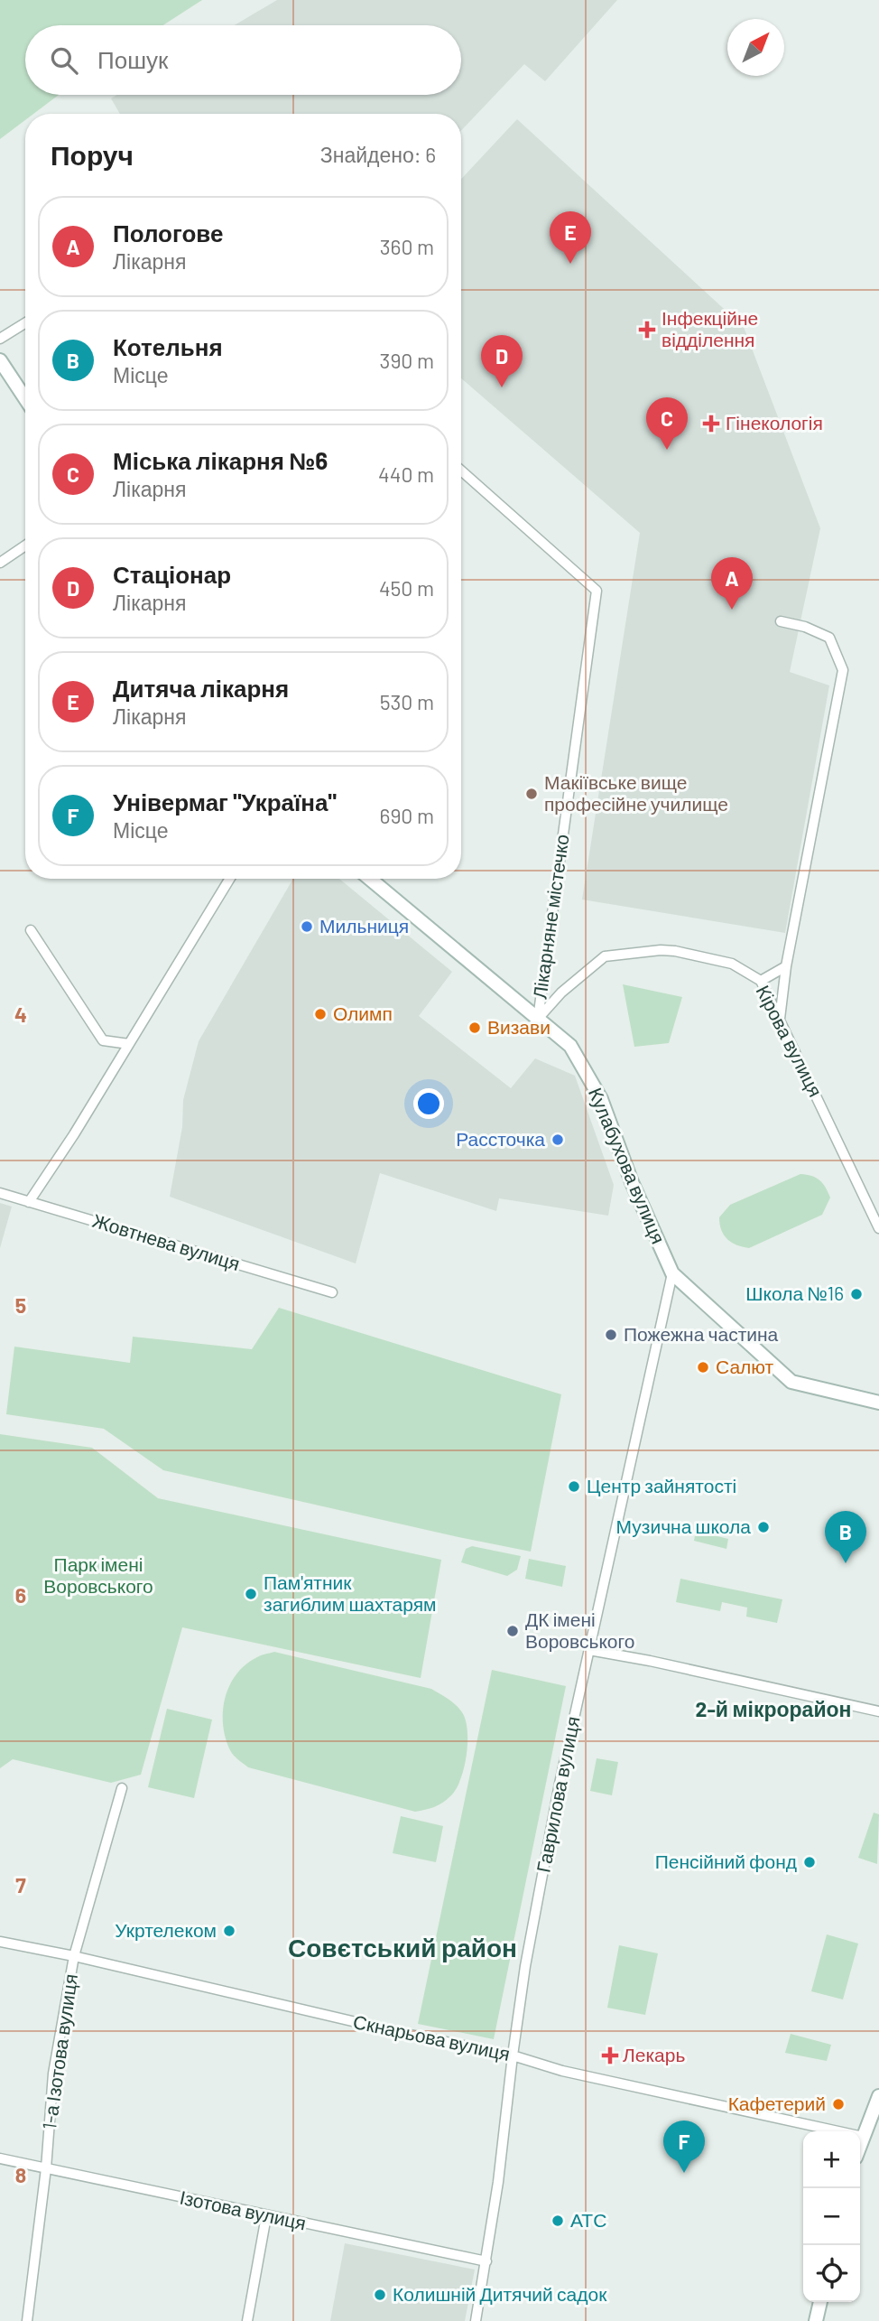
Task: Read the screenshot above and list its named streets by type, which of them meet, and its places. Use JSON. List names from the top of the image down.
{
  "streets": {
    "street": [
      "Лікарняне містечко",
      "Кірова вулиця",
      "Кулабухова вулиця",
      "Жовтнева вулиця",
      "Гаврилова вулиця",
      "Скнарьова вулиця",
      "1-а Ізотова вулиця",
      "Ізотова вулиця"
    ]
  },
  "crossings": [
    ["Лікарняне містечко", "Кірова вулиця"],
    ["Лікарняне містечко", "Кулабухова вулиця"],
    ["Кірова вулиця", "Кулабухова вулиця"],
    ["Кулабухова вулиця", "Гаврилова вулиця"],
    ["Гаврилова вулиця", "Скнарьова вулиця"],
    ["Гаврилова вулиця", "Ізотова вулиця"],
    ["Скнарьова вулиця", "1-а Ізотова вулиця"],
    ["1-а Ізотова вулиця", "Ізотова вулиця"]
  ],
  "districts": ["2-й мікрорайон", "Совєтський район"],
  "parks": ["Парк імені Воровського"],
  "places": {
    "health": ["Інфекційне відділення", "Гінекологія", "Лекарь"],
    "other": [
      "Макіївське вище професійне училище",
      "Мильниця",
      "Олимп",
      "Визави",
      "Рассточка",
      "Школа №16",
      "Пожежна частина",
      "Салют",
      "Центр зайнятості",
      "Музична школа",
      "Пам'ятник загиблим шахтарям",
      "ДК імені Воровського",
      "Пенсійний фонд",
      "Укртелеком",
      "Кафетерий",
      "АТС",
      "Колишній Дитячий садок"
    ]
  },
  "north": "top right",
  "page": {
    "search": "Пошук",
    "heading": ["Поруч", "Знайдено: 6"],
    "list": [
      {
        "mark": "A",
        "name": "Пологове",
        "note": "Лікарня",
        "value": "360 m"
      },
      {
        "mark": "B",
        "name": "Котельня",
        "note": "Місце",
        "value": "390 m"
      },
      {
        "mark": "C",
        "name": "Міська лікарня №6",
        "note": "Лікарня",
        "value": "440 m"
      },
      {
        "mark": "D",
        "name": "Стаціонар",
        "note": "Лікарня",
        "value": "450 m"
      },
      {
        "mark": "E",
        "name": "Дитяча лікарня",
        "note": "Лікарня",
        "value": "530 m"
      },
      {
        "mark": "F",
        "name": "Універмаг \"Україна\"",
        "note": "Місце",
        "value": "690 m"
      }
    ],
    "pins": [
      "E",
      "D",
      "C",
      "A",
      "B",
      "F"
    ],
    "map_buttons": ["+", "−"]
  },
  "grid": {
    "rows": [
      "4",
      "5",
      "6",
      "7",
      "8"
    ]
  }
}
